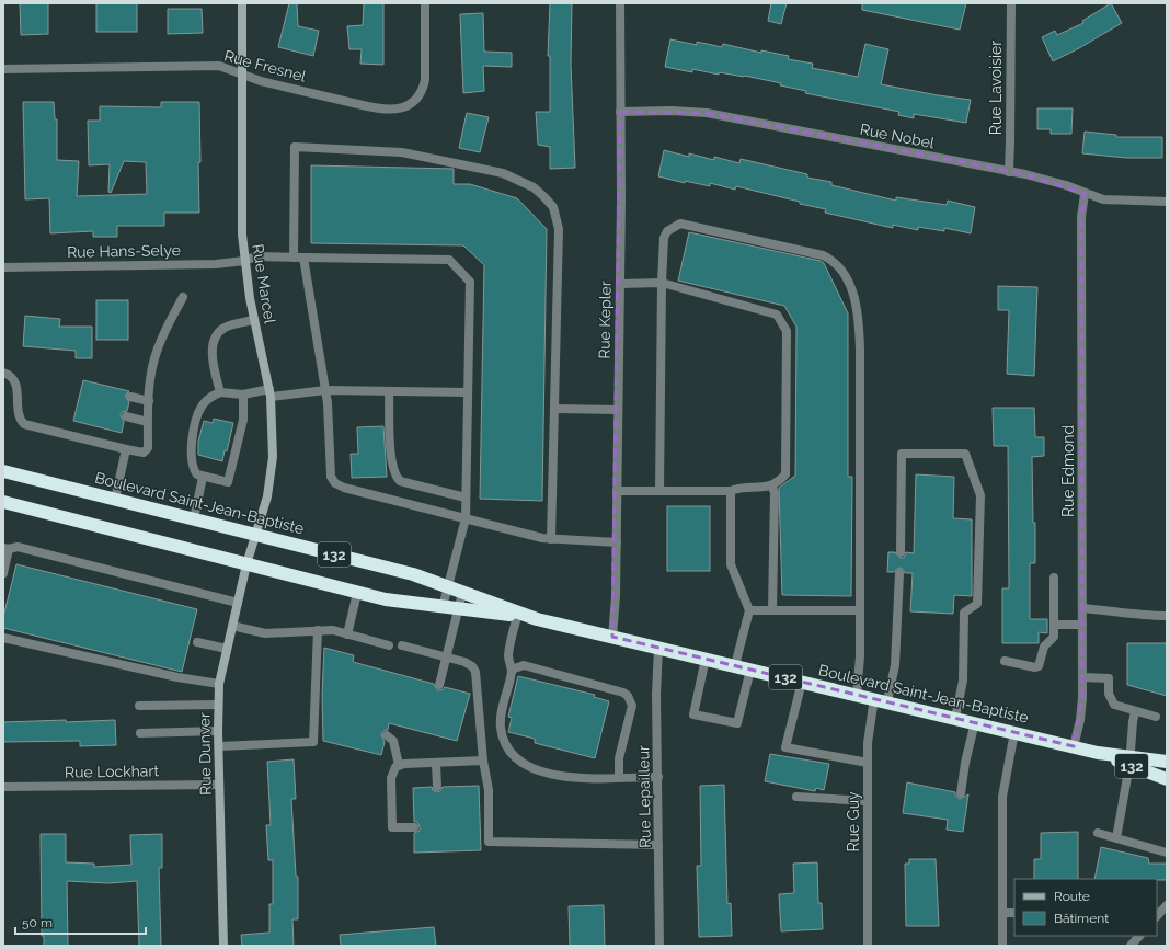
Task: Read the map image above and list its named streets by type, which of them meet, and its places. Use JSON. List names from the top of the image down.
{
  "streets": {
    "highway": ["Boulevard Saint-Jean-Baptiste", "132"],
    "street": [
      "Rue Fresnel",
      "Rue Lavoisier",
      "Rue Nobel",
      "Rue Hans-Selye",
      "Rue Marcel",
      "Rue Kepler",
      "Rue Edmond",
      "Rue Dunver",
      "Rue Lockhart",
      "Rue Lepailleur",
      "Rue Guy"
    ]
  },
  "crossings": [
    ["Rue Fresnel", "Rue Marcel"],
    ["Rue Lavoisier", "Rue Nobel"],
    ["Rue Nobel", "Rue Kepler"],
    ["Rue Nobel", "Rue Edmond"],
    ["Rue Hans-Selye", "Rue Marcel"],
    ["Rue Hans-Selye", "Boulevard Saint-Jean-Baptiste"],
    ["Rue Marcel", "Boulevard Saint-Jean-Baptiste"],
    ["Rue Marcel", "Rue Dunver"],
    ["Rue Kepler", "Boulevard Saint-Jean-Baptiste"],
    ["Rue Edmond", "Boulevard Saint-Jean-Baptiste"],
    ["Boulevard Saint-Jean-Baptiste", "Rue Dunver"],
    ["Boulevard Saint-Jean-Baptiste", "Rue Lepailleur"],
    ["Boulevard Saint-Jean-Baptiste", "Rue Guy"],
    ["Rue Dunver", "Rue Lockhart"]
  ],
  "legend": ["Route", "Bâtiment"],
  "scale_bar": "50 m"
}
